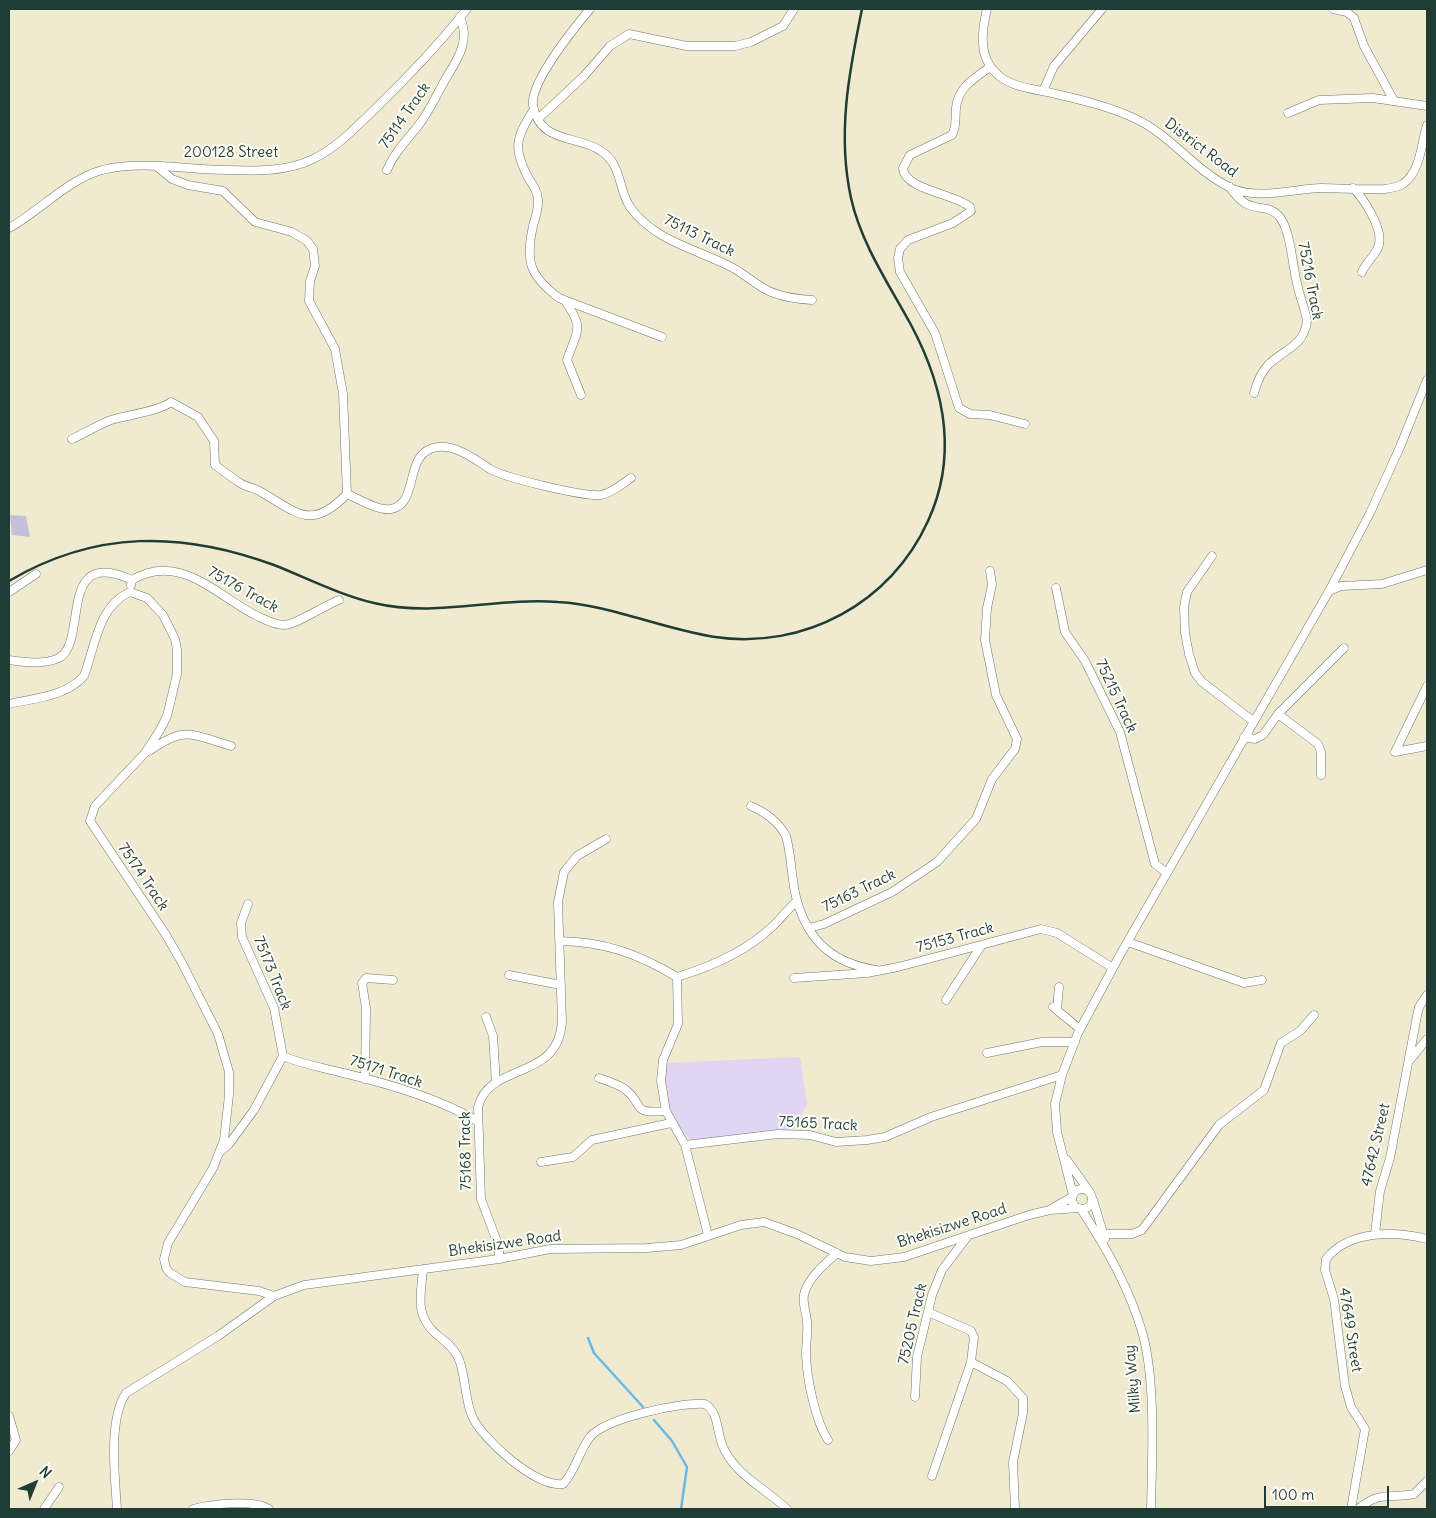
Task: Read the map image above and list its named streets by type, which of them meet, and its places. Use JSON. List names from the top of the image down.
{
  "streets": {
    "street": [
      "75114 Track",
      "District Road",
      "200128 Street",
      "75113 Track",
      "75216 Track",
      "75176 Track",
      "75215 Track",
      "75174 Track",
      "75163 Track",
      "75153 Track",
      "75173 Track",
      "75171 Track",
      "75165 Track",
      "47642 Street",
      "75168 Track",
      "Bhekisizwe Road",
      "75205 Track",
      "47649 Street",
      "Milky Way"
    ]
  },
  "crossings": [
    ["75114 Track", "200128 Street"],
    ["District Road", "75216 Track"],
    ["75215 Track", "Milky Way"],
    ["75174 Track", "Bhekisizwe Road"],
    ["75163 Track", "75153 Track"],
    ["75153 Track", "Milky Way"],
    ["75173 Track", "75171 Track"],
    ["75171 Track", "75168 Track"],
    ["75165 Track", "Milky Way"],
    ["47642 Street", "47649 Street"],
    ["75168 Track", "Bhekisizwe Road"],
    ["Bhekisizwe Road", "75205 Track"],
    ["Bhekisizwe Road", "Milky Way"]
  ],
  "scale_bar": "100 m",
  "north": "top right"
}
